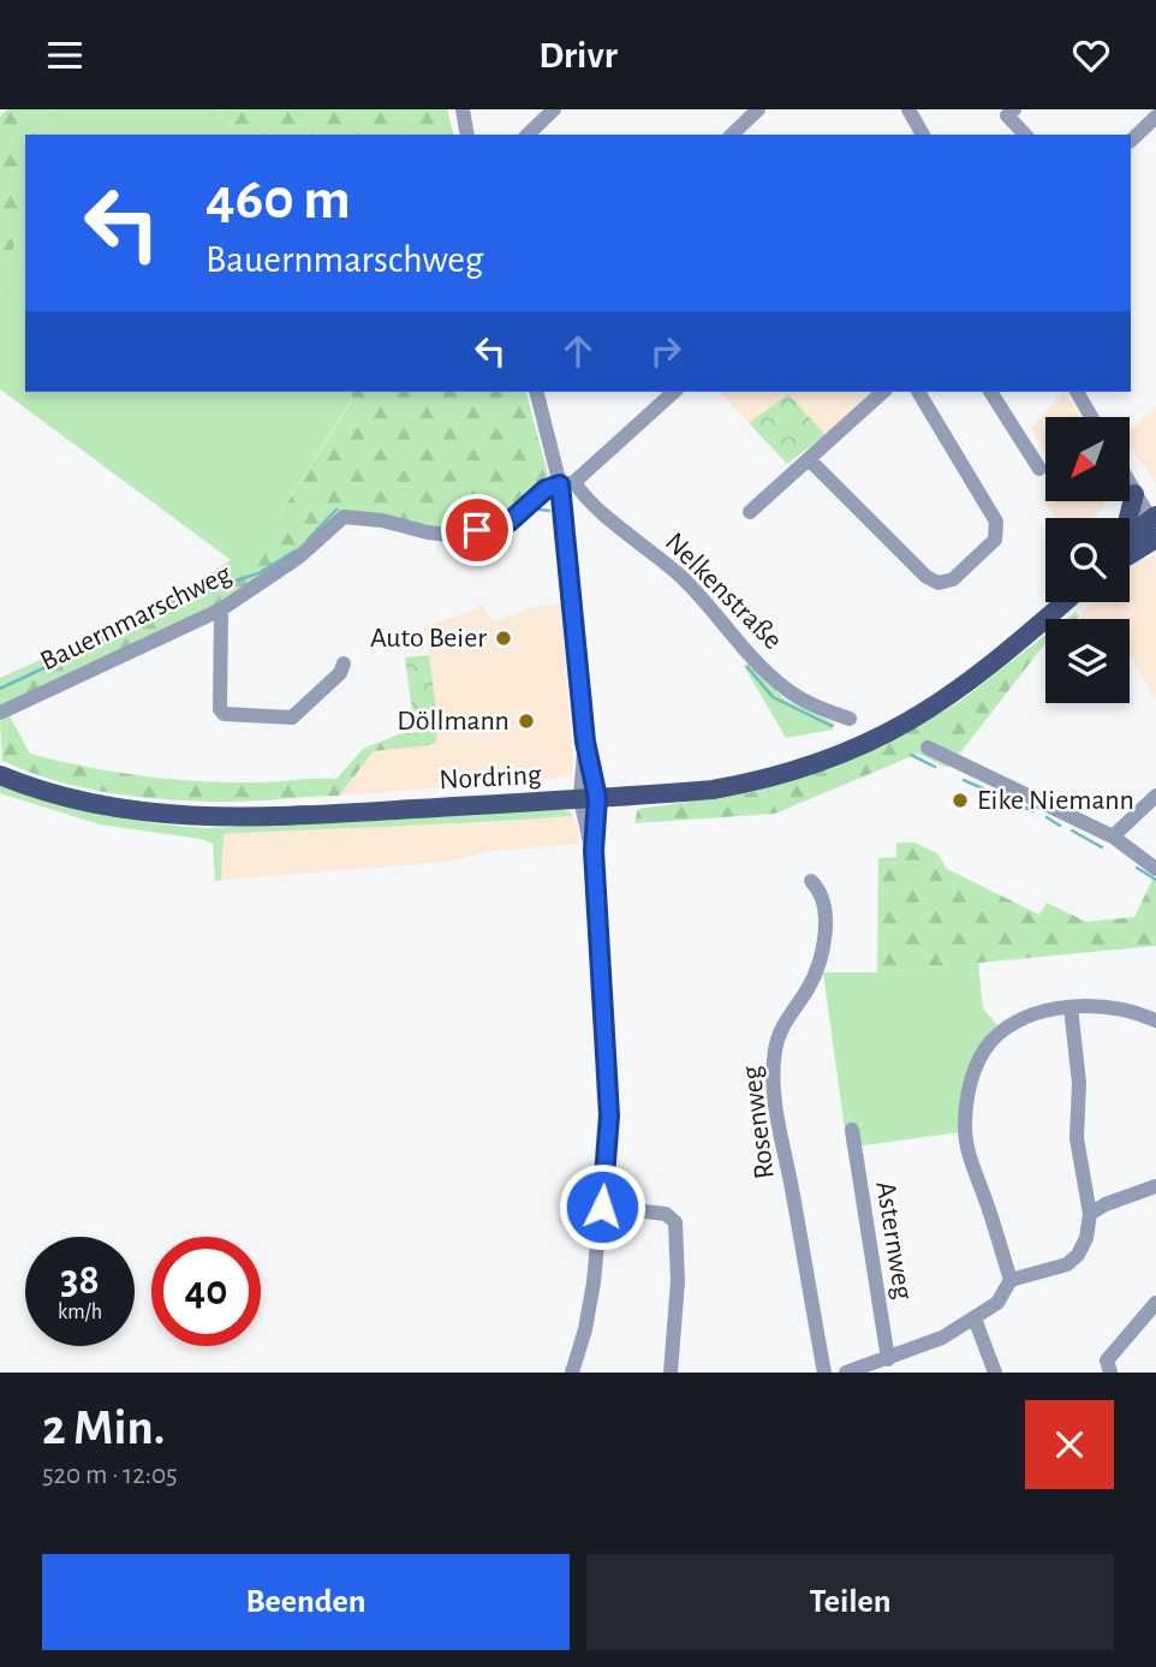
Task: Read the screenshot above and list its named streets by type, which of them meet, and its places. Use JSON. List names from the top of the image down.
{
  "streets": {
    "main road": ["Nordring"],
    "street": [
      "Nelkenstraße",
      "Bauernmarschweg",
      "Rosenweg",
      "Asternweg"
    ]
  },
  "crossings": [
    ["Nelkenstraße", "Bauernmarschweg"]
  ],
  "places": ["Auto Beier", "Döllmann", "Eike Niemann"],
  "north": "bottom left",
  "page": {
    "header": "Drivr",
    "turn": ["460 m", "Bauernmarschweg"],
    "speed": "38 km/h",
    "limit": "40",
    "heading": ["2 Min.", "520 m · 12:05"],
    "buttons": ["Beenden", "Teilen"]
  }
}
